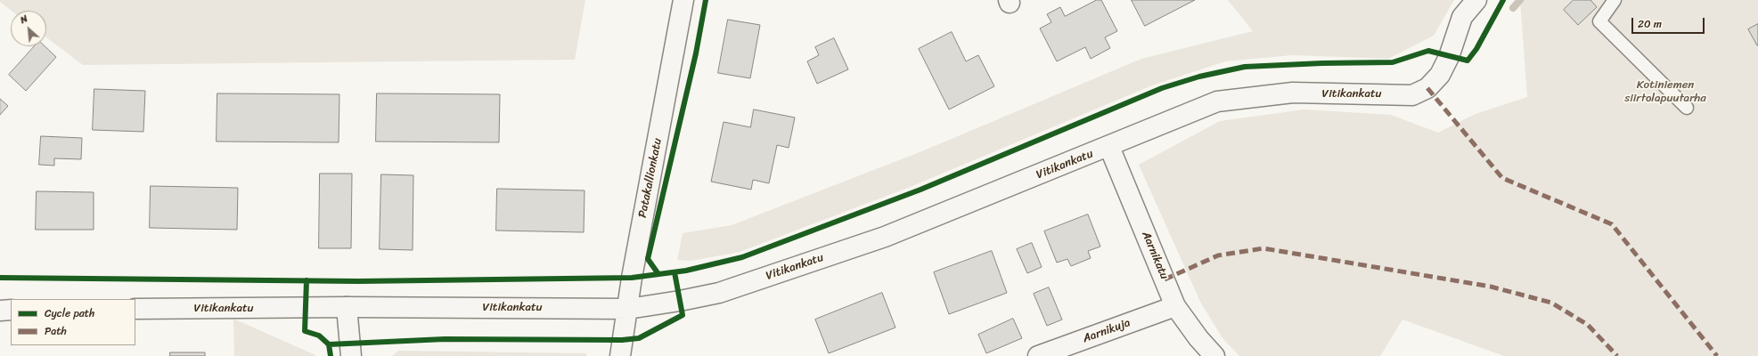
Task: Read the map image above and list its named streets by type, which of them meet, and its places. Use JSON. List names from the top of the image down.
{
  "streets": {
    "street": [
      "Vitikankatu",
      "Patakallionkatu",
      "Aarnikatu",
      "Aarnikuja"
    ]
  },
  "crossings": [
    ["Vitikankatu", "Patakallionkatu"],
    ["Vitikankatu", "Aarnikatu"],
    ["Aarnikatu", "Aarnikuja"]
  ],
  "parks": ["Kotiniemen siirtolapuutarha"],
  "legend": ["Cycle path", "Path"],
  "scale_bar": "20 m",
  "north": "top left"
}
